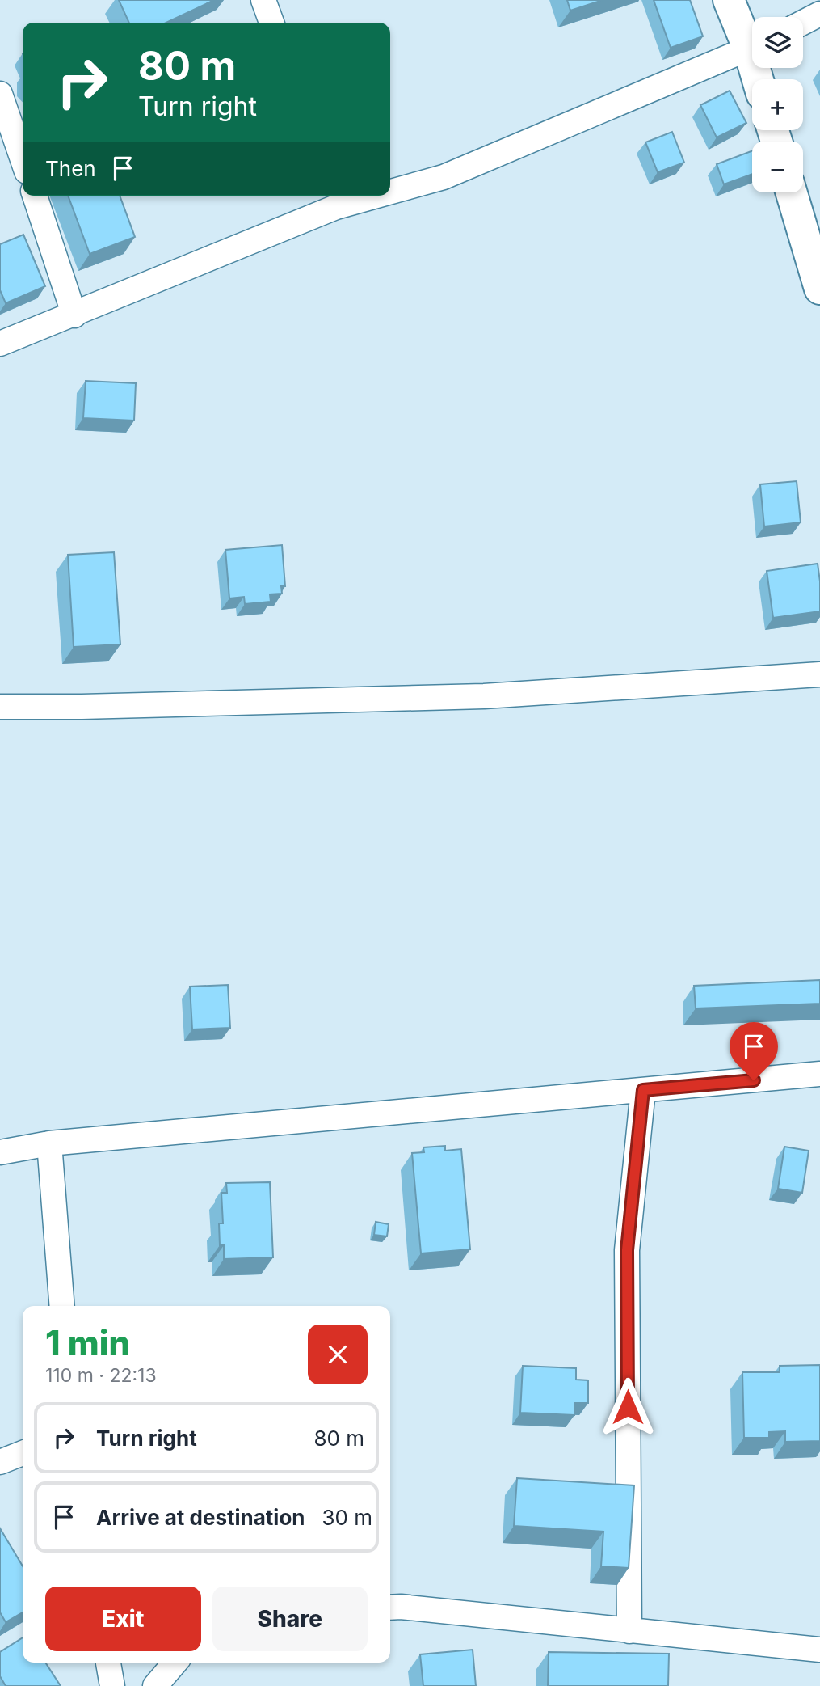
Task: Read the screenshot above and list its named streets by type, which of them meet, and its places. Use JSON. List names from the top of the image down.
{
  "page": {
    "map_buttons": ["+", "−"],
    "turn": ["80 m", "Turn right"],
    "then": "Then",
    "heading": ["1 min", "110 m · 22:13"],
    "list": [
      {
        "name": "Turn right",
        "value": "80 m"
      },
      {
        "name": "Arrive at destination",
        "value": "30 m"
      }
    ],
    "buttons": ["Exit", "Share"]
  }
}
